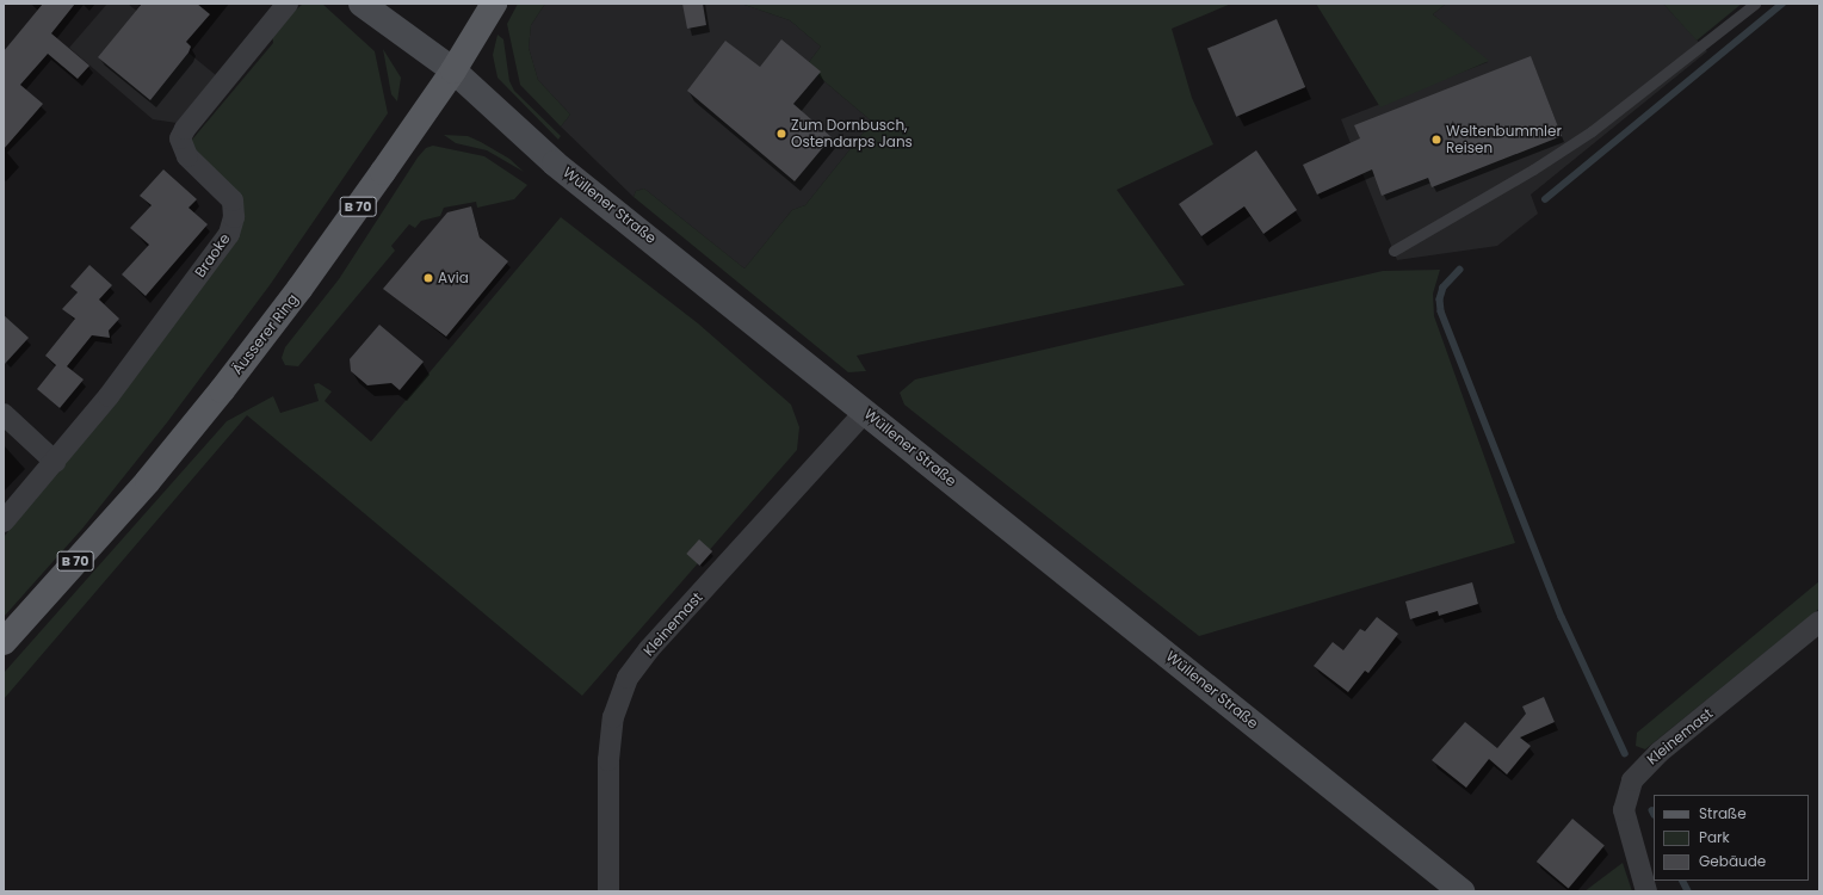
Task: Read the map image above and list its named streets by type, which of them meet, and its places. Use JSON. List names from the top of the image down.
{
  "streets": {
    "main road": ["Wüllener Straße", "B 70", "Äusserer Ring"],
    "street": ["Braoke", "Kleinemast"]
  },
  "crossings": [
    ["Wüllener Straße", "Äusserer Ring"],
    ["Wüllener Straße", "Kleinemast"]
  ],
  "places": ["Zum Dornbusch, Ostendarps Jans", "Weltenbummler Reisen", "Avia"],
  "legend": ["Straße", "Park", "Gebäude"]
}
